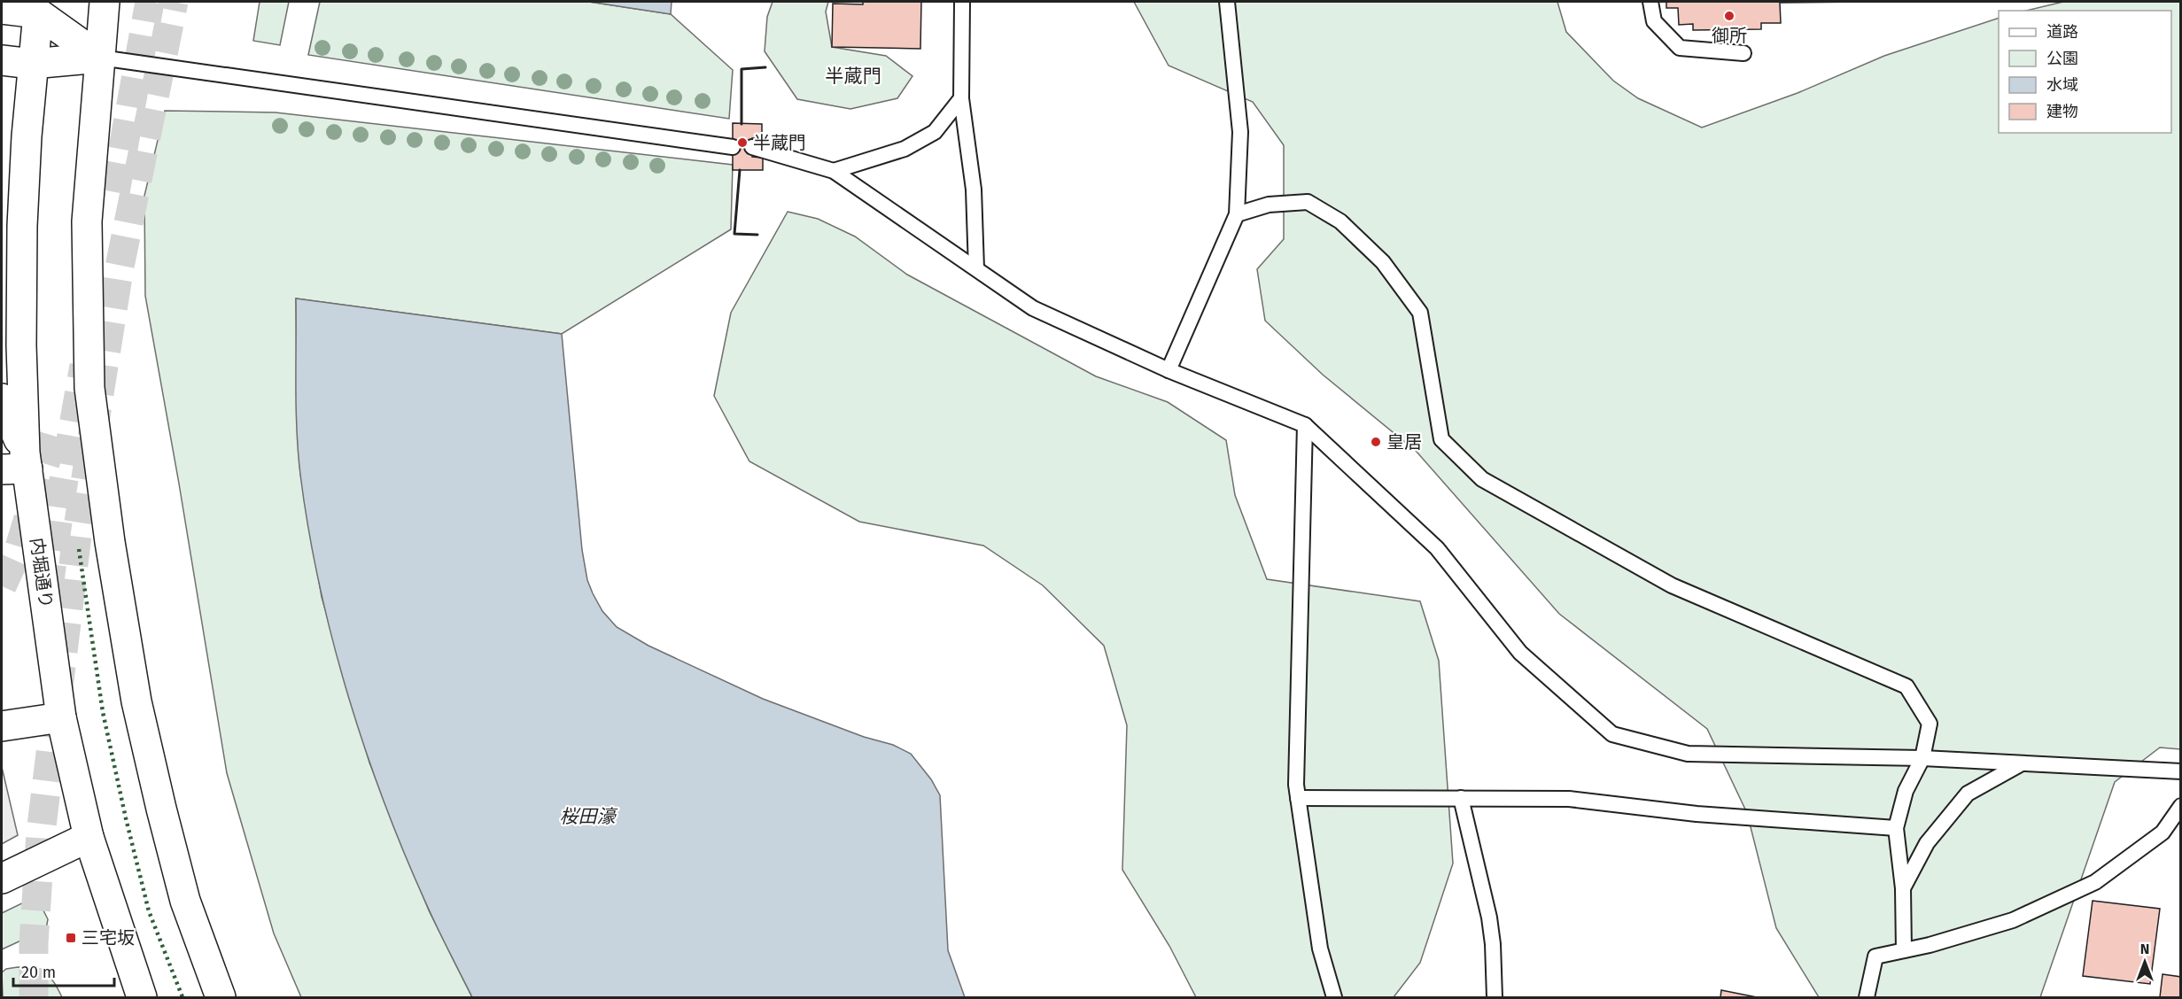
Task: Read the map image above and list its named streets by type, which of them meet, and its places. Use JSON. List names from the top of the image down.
{
  "streets": {
    "main road": ["内堀通り"]
  },
  "districts": ["半蔵門"],
  "water": ["桜田濠"],
  "places": {
    "other": ["御所", "半蔵門", "皇居"],
    "transit": ["三宅坂"]
  },
  "legend": [
    "道路",
    "公園",
    "水域",
    "建物"
  ],
  "scale_bar": "20 m",
  "north": "top"
}
